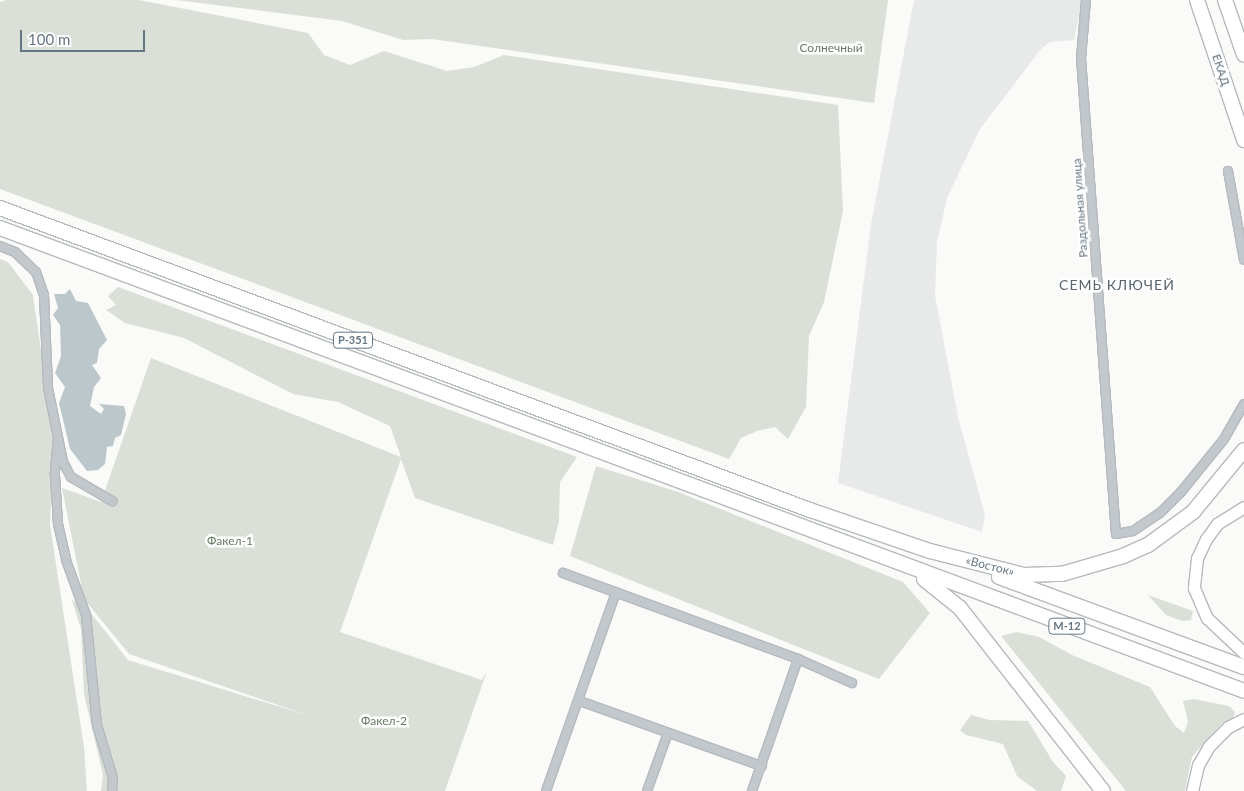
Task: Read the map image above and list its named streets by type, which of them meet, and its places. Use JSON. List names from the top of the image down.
{
  "streets": {
    "highway": [
      "ЕКАД",
      "Р-351",
      "«Восток»",
      "М-12"
    ],
    "street": ["Раздольная улица"]
  },
  "crossings": [
    ["Р-351", "М-12"]
  ],
  "districts": ["СЕМЬ КЛЮЧЕЙ"],
  "parks": ["Солнечный", "Факел-1", "Факел-2"],
  "scale_bar": "100 m"
}
